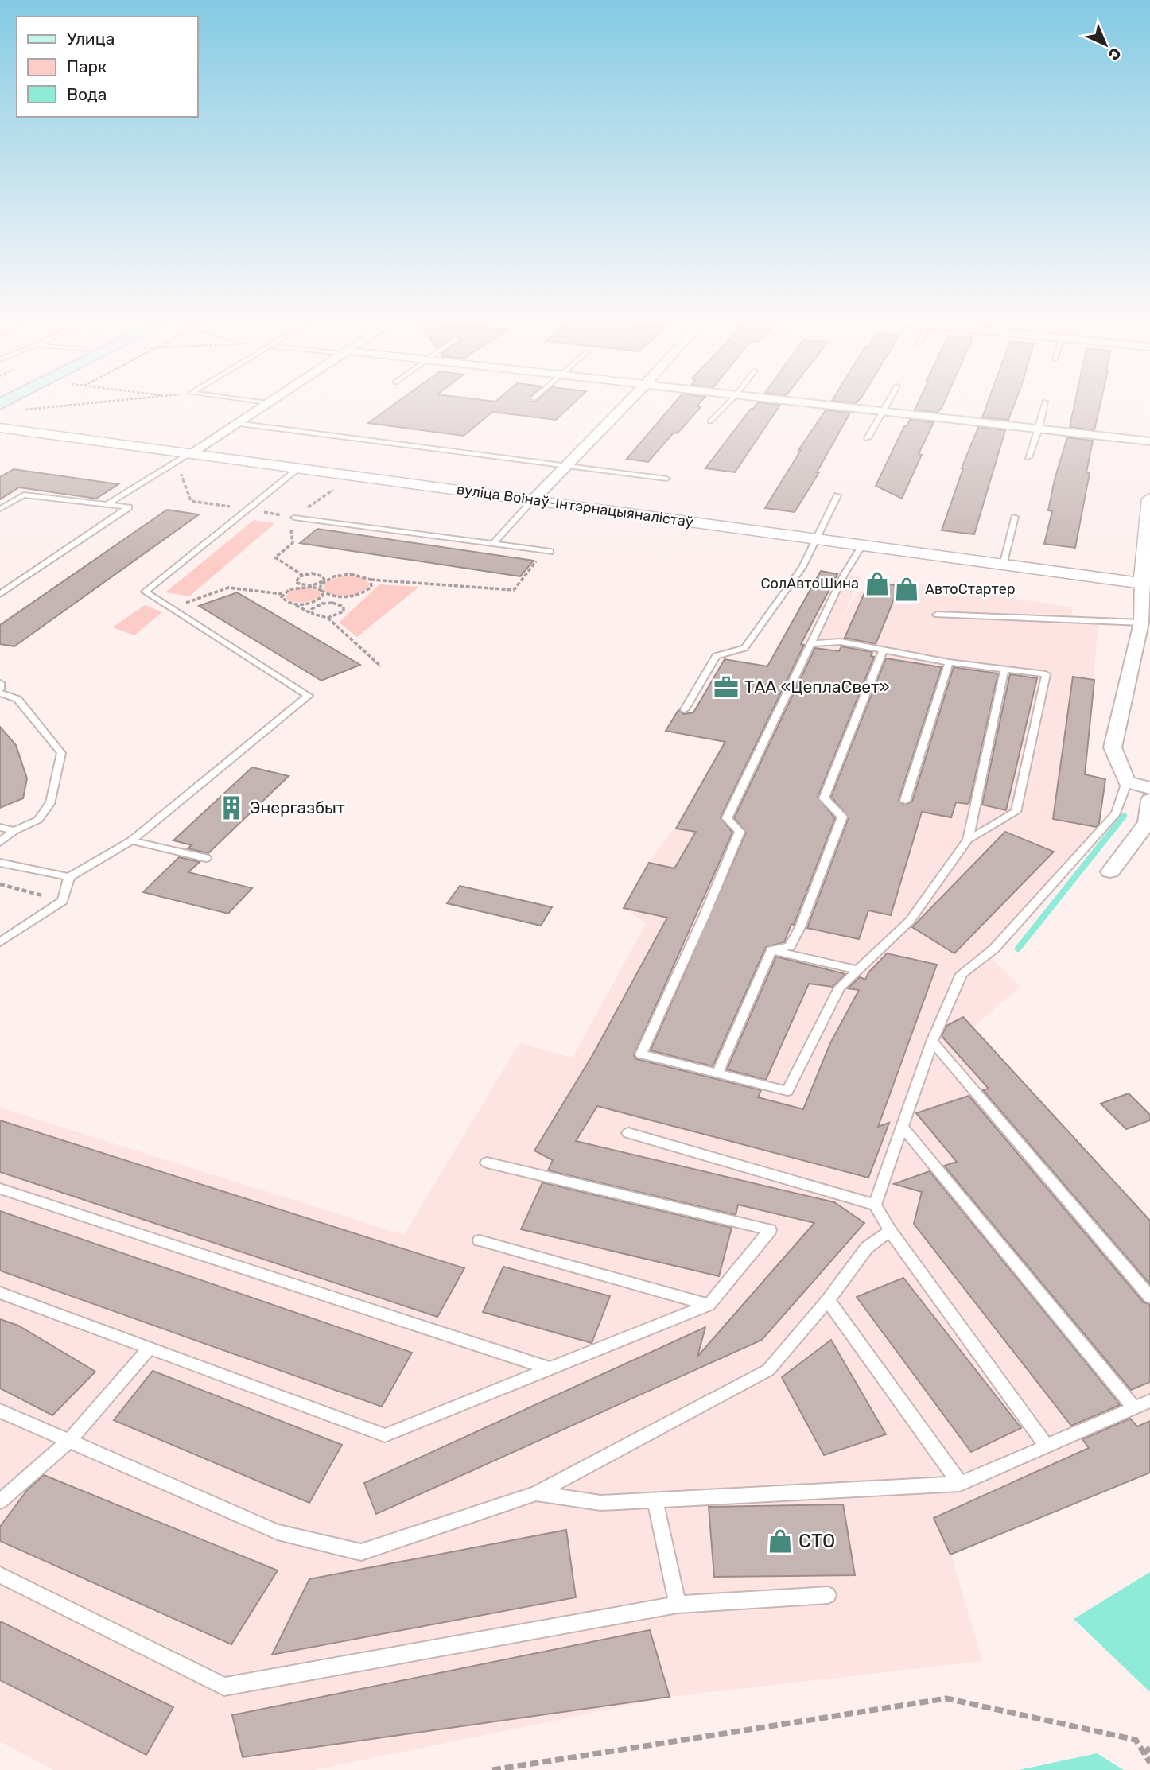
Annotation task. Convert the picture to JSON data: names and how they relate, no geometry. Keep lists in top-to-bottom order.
{
  "streets": {
    "street": ["вуліца Воінаў-Інтэрнацыяналістаў"]
  },
  "places": {
    "shop": ["СолАвтоШина", "АвтоСтартер", "СТО"],
    "office": ["ТАА «ЦеплаСвет»"],
    "building": ["Энергазбыт"]
  },
  "legend": ["Улица", "Парк", "Вода"],
  "north": "bottom right"
}
